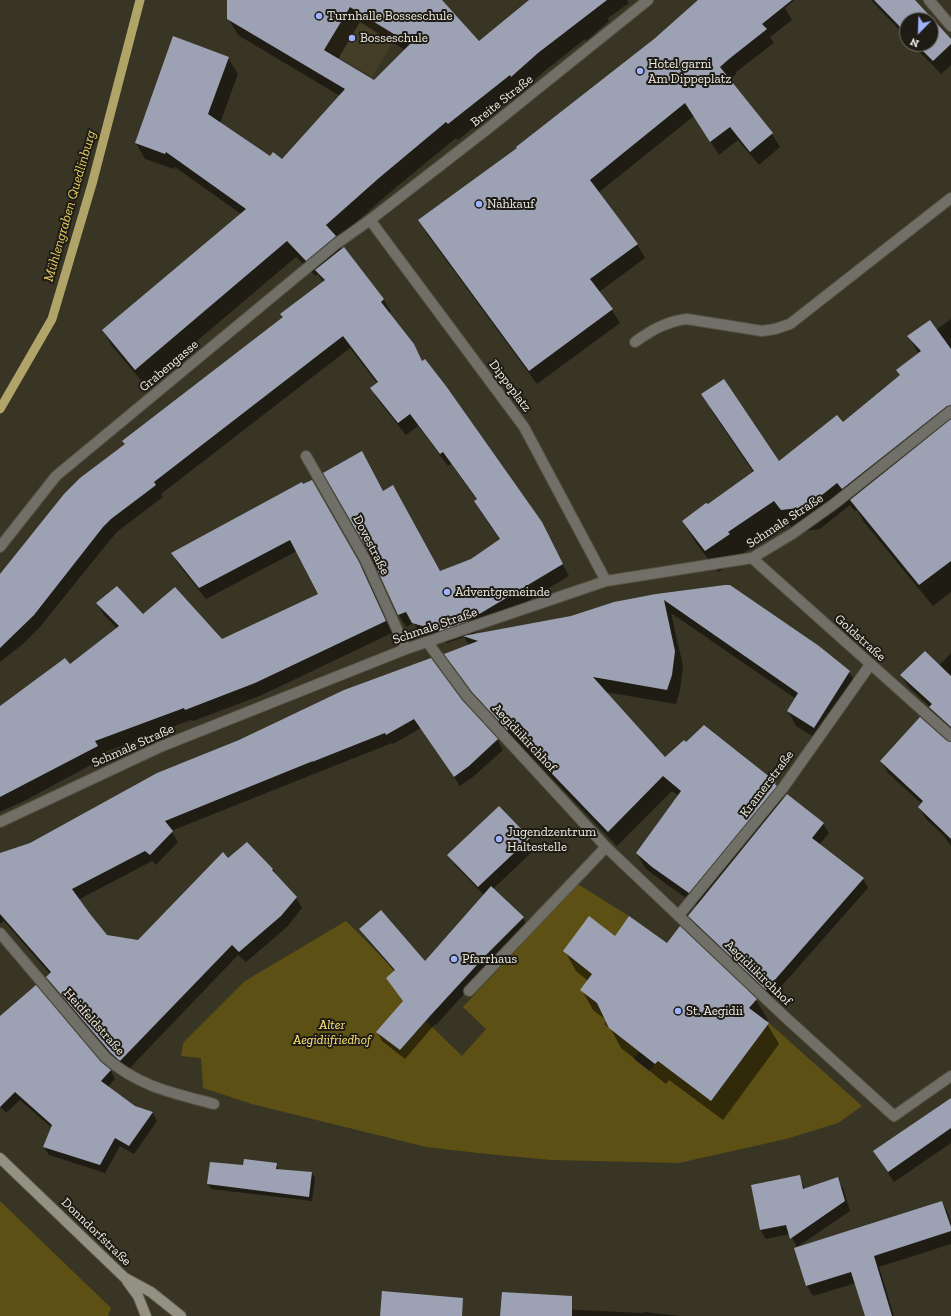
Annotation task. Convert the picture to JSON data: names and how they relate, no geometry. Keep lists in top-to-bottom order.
{
  "streets": {
    "main road": ["Donndorfstraße"],
    "street": [
      "Breite Straße",
      "Grabengasse",
      "Dippeplatz",
      "Schmale Straße",
      "Dovestraße",
      "Goldstraße",
      "Aegidiikirchhof",
      "Kramerstraße",
      "Heidfeldstraße"
    ]
  },
  "crossings": [
    ["Breite Straße", "Grabengasse"],
    ["Breite Straße", "Dippeplatz"],
    ["Grabengasse", "Dippeplatz"],
    ["Dippeplatz", "Schmale Straße"],
    ["Schmale Straße", "Dovestraße"],
    ["Schmale Straße", "Goldstraße"],
    ["Schmale Straße", "Aegidiikirchhof"],
    ["Goldstraße", "Kramerstraße"],
    ["Aegidiikirchhof", "Kramerstraße"]
  ],
  "water": ["Mühlengraben Quedlinburg"],
  "parks": ["Alter Aegidiifriedhof"],
  "places": [
    "Turnhalle Bosseschule",
    "Bosseschule",
    "Hotel garni Am Dippeplatz",
    "Nahkauf",
    "Adventgemeinde",
    "Jugendzentrum Haltestelle",
    "Pfarrhaus",
    "St. Aegidii"
  ],
  "north": "bottom left"
}
